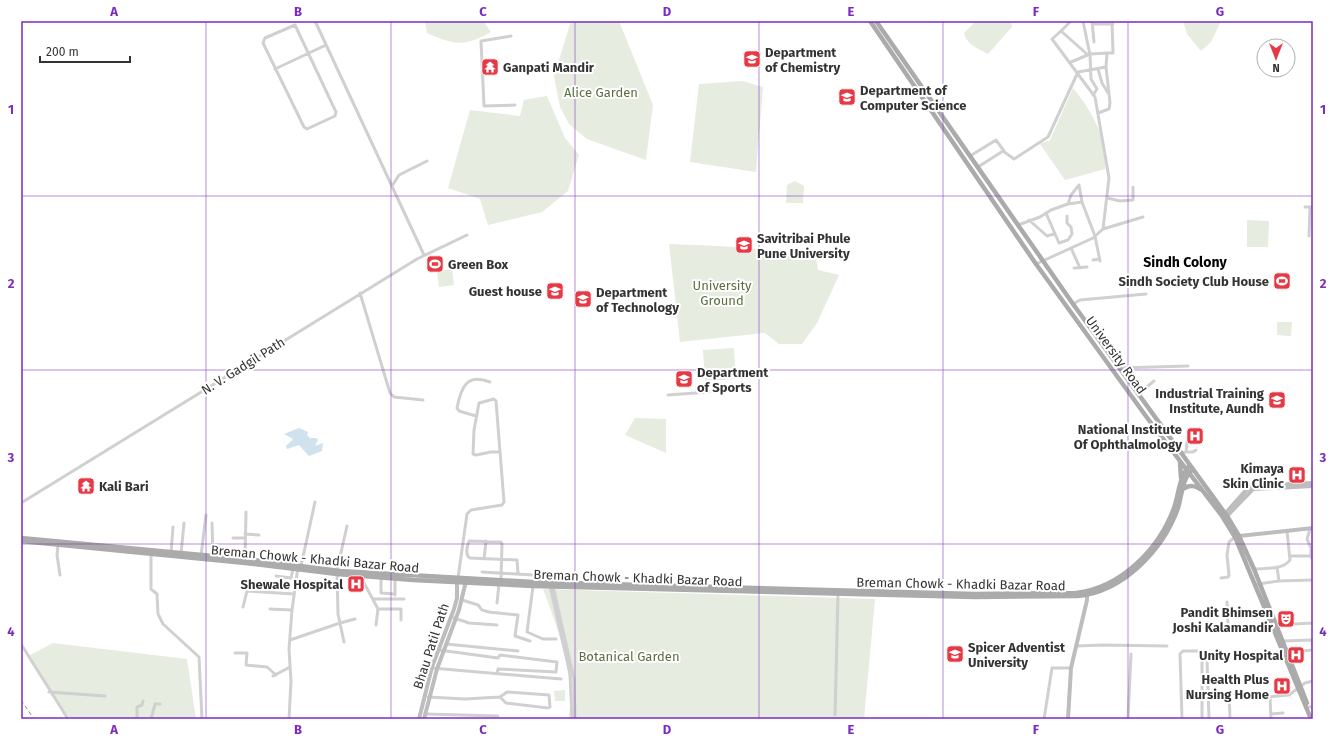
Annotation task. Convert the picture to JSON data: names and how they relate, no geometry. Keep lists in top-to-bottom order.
{
  "streets": {
    "main road": ["University Road", "Breman Chowk - Khadki Bazar Road", "Bhau Patil Path"],
    "street": ["N. V. Gadgil Path"]
  },
  "crossings": [
    ["University Road", "Breman Chowk - Khadki Bazar Road"],
    ["Breman Chowk - Khadki Bazar Road", "Bhau Patil Path"]
  ],
  "districts": ["Sindh Colony"],
  "parks": ["Alice Garden", "University Ground", "Botanical Garden"],
  "places": {
    "school or university": [
      "Department of Chemistry",
      "Department of Computer Science",
      "Savitribai Phule Pune University",
      "Guest house",
      "Department of Technology",
      "Department of Sports",
      "Industrial Training Institute, Aundh",
      "Spicer Adventist University"
    ],
    "temple": ["Ganpati Mandir", "Kali Bari"],
    "sports": ["Green Box", "Sindh Society Club House"],
    "hospital": [
      "National Institute Of Ophthalmology",
      "Kimaya Skin Clinic",
      "Shewale Hospital",
      "Unity Hospital",
      "Health Plus Nursing Home"
    ],
    "theatre": ["Pandit Bhimsen Joshi Kalamandir"]
  },
  "scale_bar": "200 m",
  "north": "bottom",
  "grid": {
    "columns": [
      "A",
      "B",
      "C",
      "D",
      "E",
      "F",
      "G"
    ],
    "rows": [
      "1",
      "2",
      "3",
      "4"
    ]
  }
}
